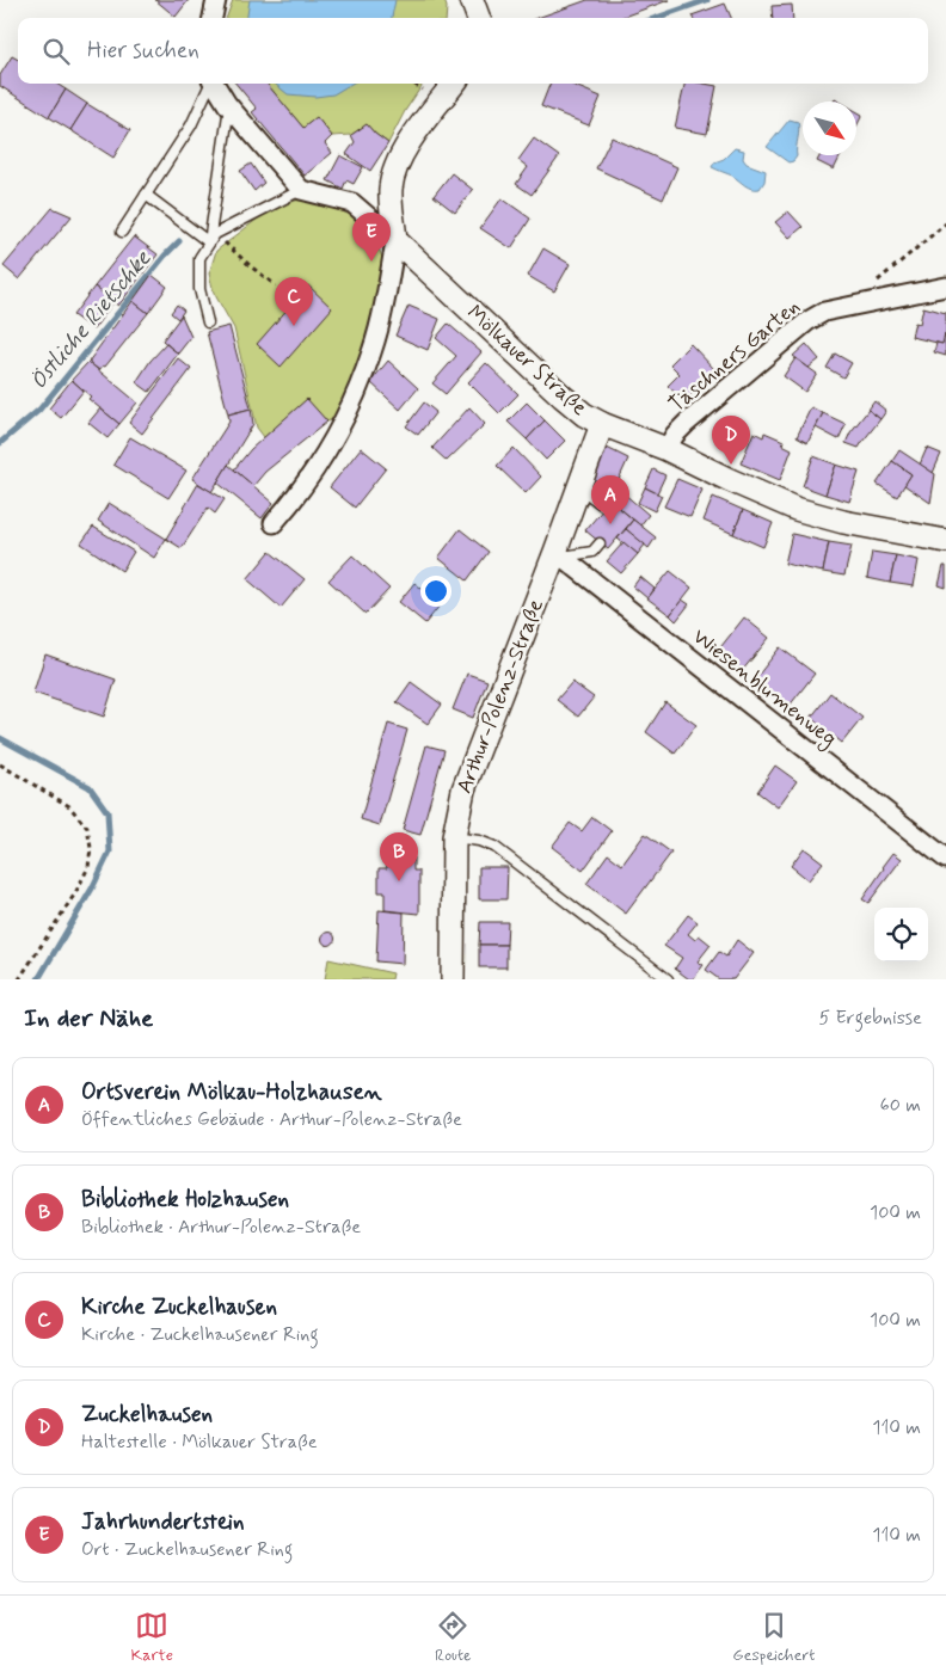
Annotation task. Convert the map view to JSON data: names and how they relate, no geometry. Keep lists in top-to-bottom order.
{
  "streets": {
    "street": [
      "Täschners Garten",
      "Mölkauer Straße",
      "Wiesenblumenweg",
      "Arthur-Polenz-Straße"
    ]
  },
  "crossings": [
    ["Täschners Garten", "Mölkauer Straße"],
    ["Mölkauer Straße", "Arthur-Polenz-Straße"],
    ["Wiesenblumenweg", "Arthur-Polenz-Straße"]
  ],
  "water": ["Östliche Rietschke"],
  "north": "bottom right",
  "page": {
    "search": "Hier suchen",
    "pins": [
      "E",
      "C",
      "D",
      "A",
      "B"
    ],
    "heading": ["In der Nähe", "5 Ergebnisse"],
    "list": [
      {
        "mark": "A",
        "name": "Ortsverein Mölkau-Holzhausen",
        "note": "Öffentliches Gebäude · Arthur-Polenz-Straße",
        "value": "60 m"
      },
      {
        "mark": "B",
        "name": "Bibliothek Holzhausen",
        "note": "Bibliothek · Arthur-Polenz-Straße",
        "value": "100 m"
      },
      {
        "mark": "C",
        "name": "Kirche Zuckelhausen",
        "note": "Kirche · Zuckelhausener Ring",
        "value": "100 m"
      },
      {
        "mark": "D",
        "name": "Zuckelhausen",
        "note": "Haltestelle · Mölkauer Straße",
        "value": "110 m"
      },
      {
        "mark": "E",
        "name": "Jahrhundertstein",
        "note": "Ort · Zuckelhausener Ring",
        "value": "110 m"
      }
    ],
    "nav": ["Karte", "Route", "Gespeichert"]
  }
}
